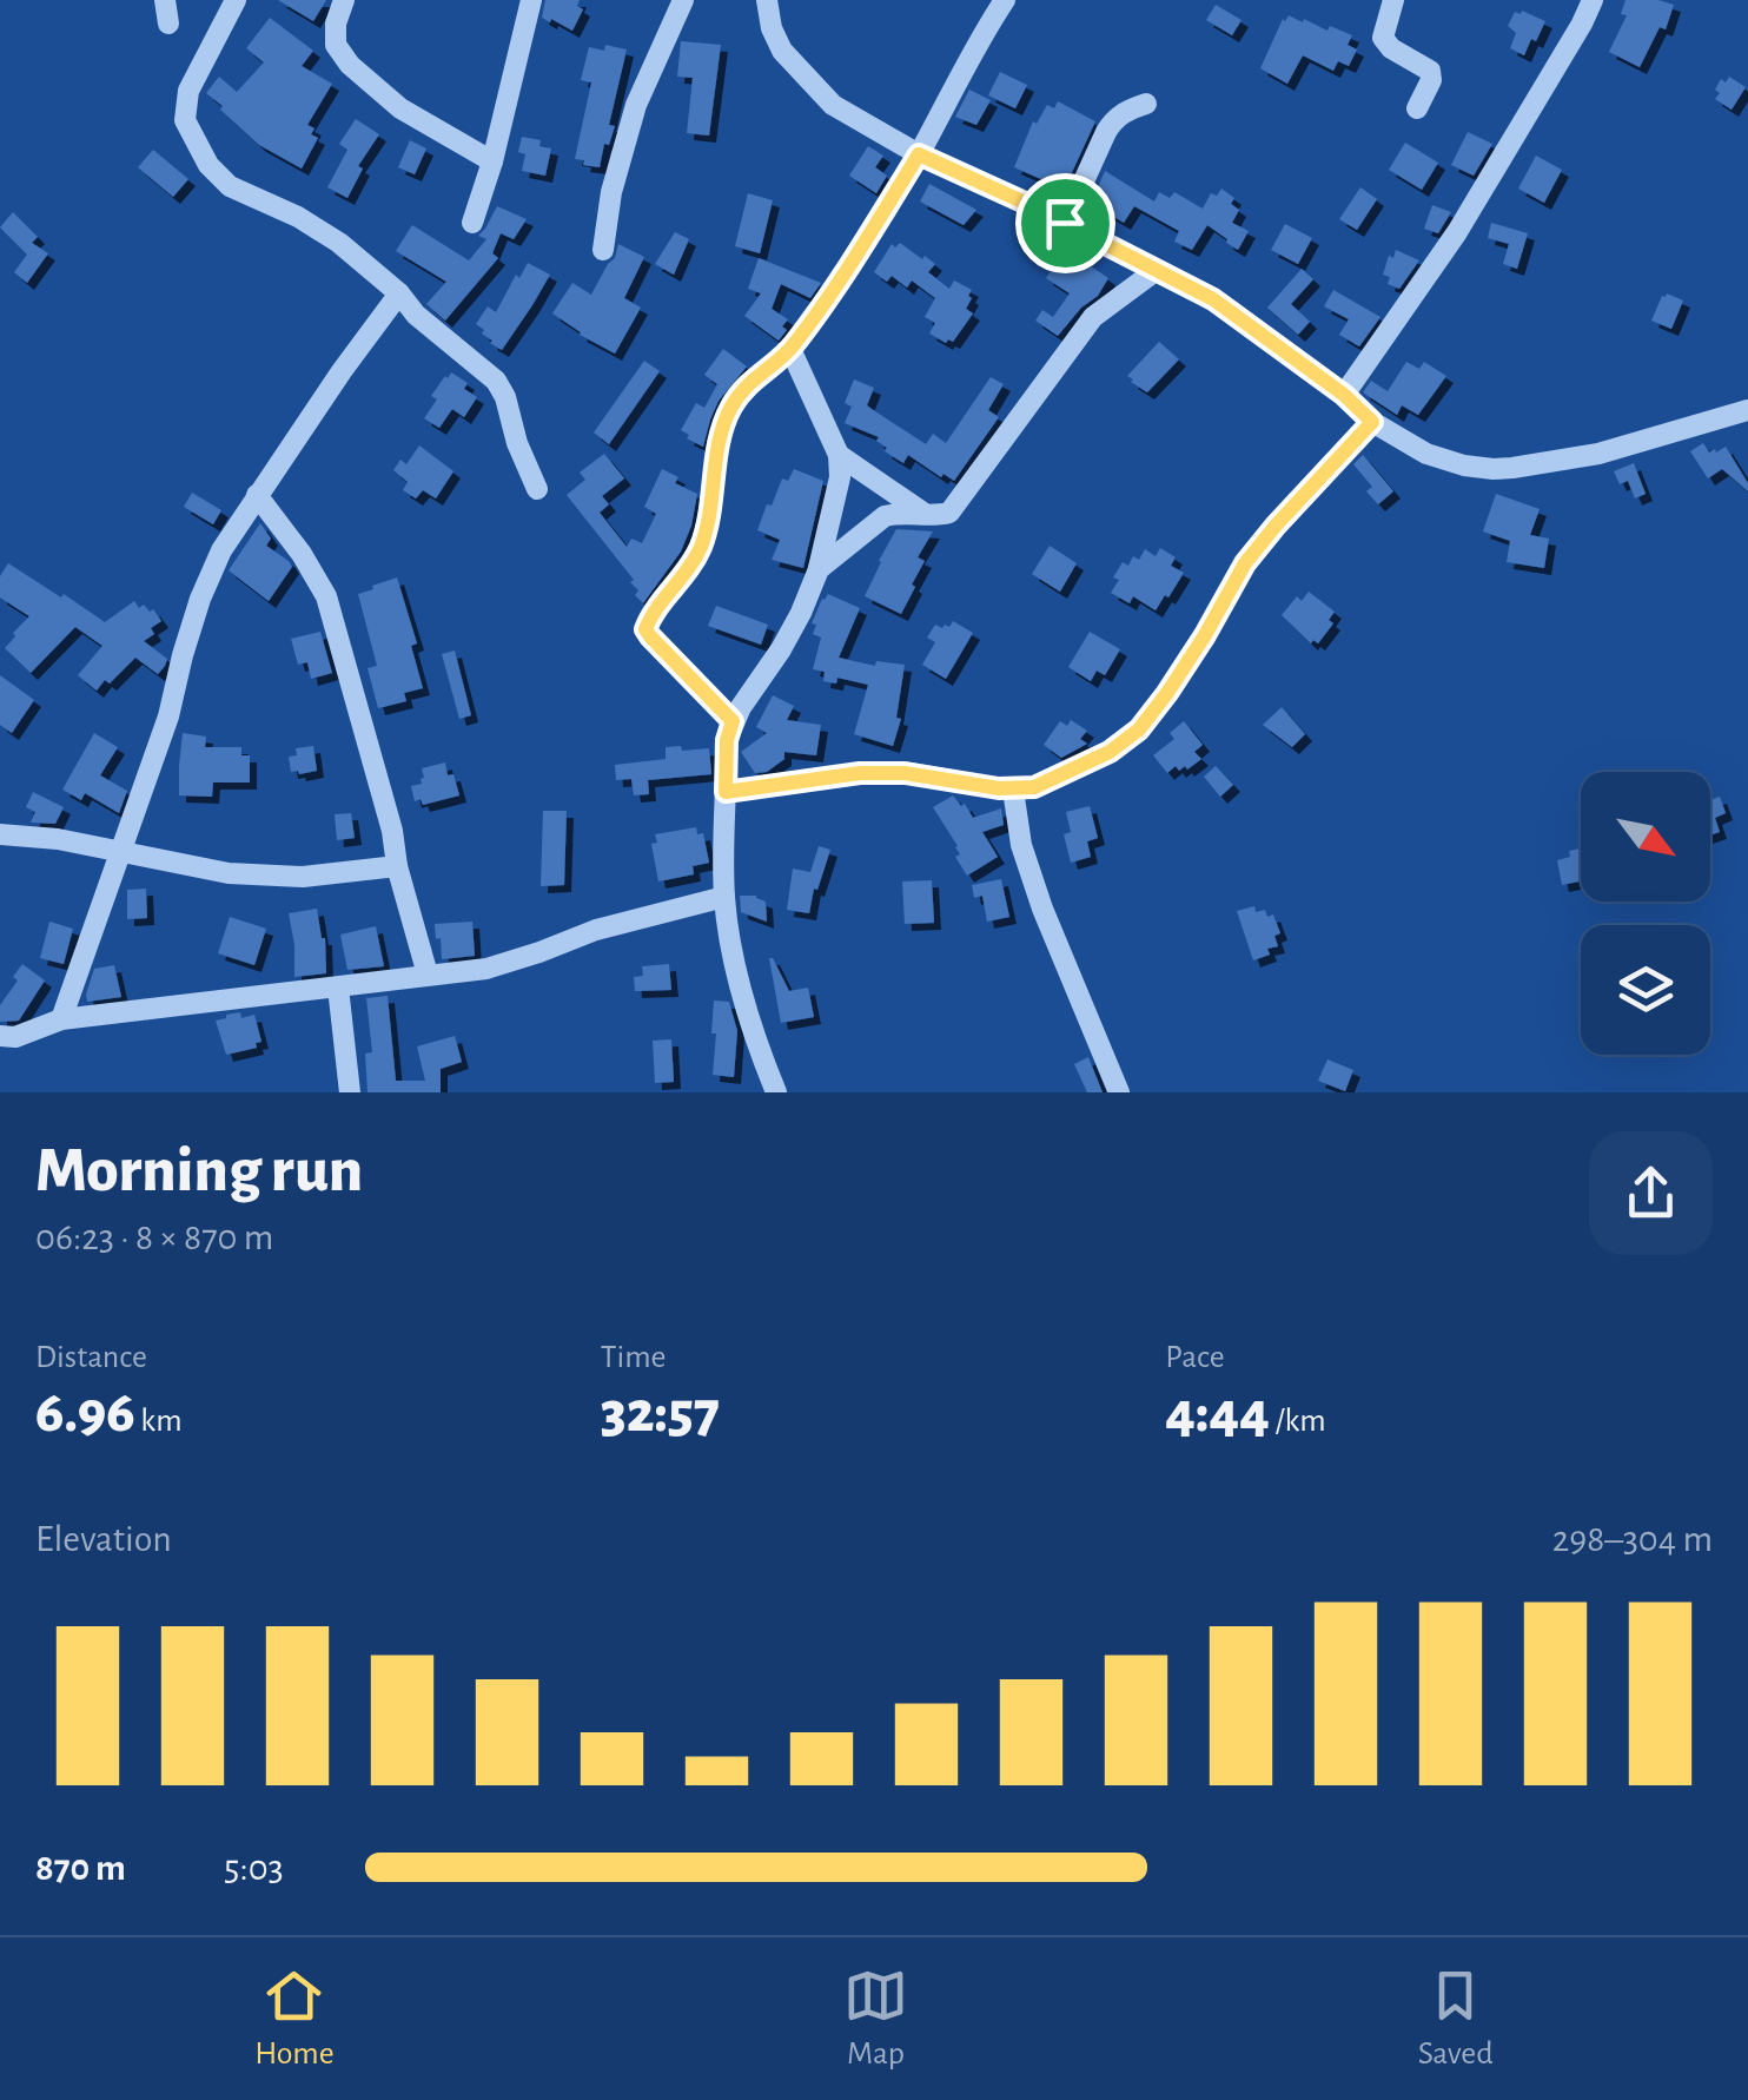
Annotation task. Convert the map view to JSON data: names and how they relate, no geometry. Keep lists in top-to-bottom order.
{
  "north": "bottom right",
  "page": {
    "heading": ["Morning run", "06:23 · 8 × 870 m"],
    "stats": [
      ["Distance", "6.96 km"],
      ["Time", "32:57"],
      ["Pace", "4:44 /km"]
    ],
    "chart": ["Elevation", "298–304 m"],
    "list": [
      {
        "name": "870 m",
        "note": "5:03"
      }
    ],
    "tabs": ["Home", "Map", "Saved"]
  }
}
